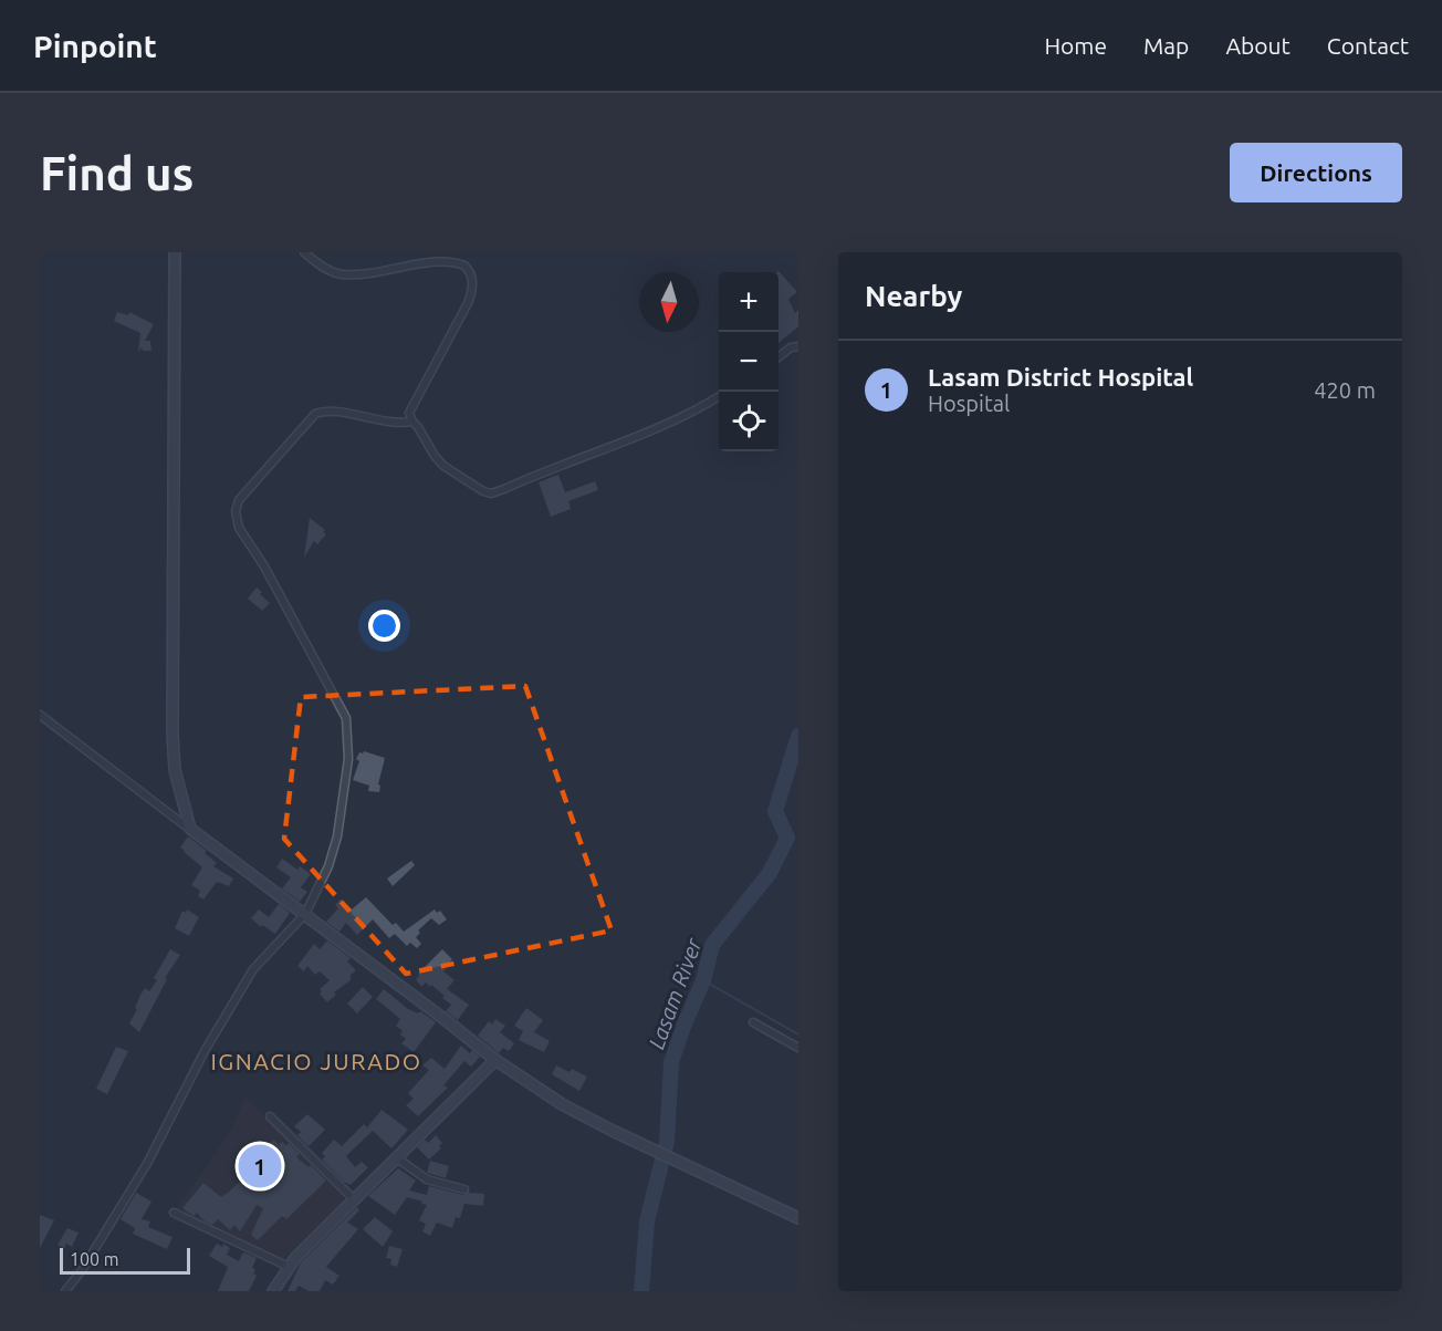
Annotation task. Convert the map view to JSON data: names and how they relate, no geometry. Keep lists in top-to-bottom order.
{
  "districts": ["IGNACIO JURADO"],
  "water": ["Lasam River"],
  "scale_bar": "100 m",
  "north": "bottom",
  "page": {
    "header": "Pinpoint",
    "nav": [
      "Home",
      "Map",
      "About",
      "Contact"
    ],
    "buttons": "Directions",
    "title": "Find us",
    "heading": "Nearby",
    "map_buttons": ["+", "−"],
    "list": [
      {
        "mark": "1",
        "name": "Lasam District Hospital",
        "note": "Hospital",
        "value": "420 m"
      }
    ],
    "pins": "1",
    "scale": "100 m"
  }
}
